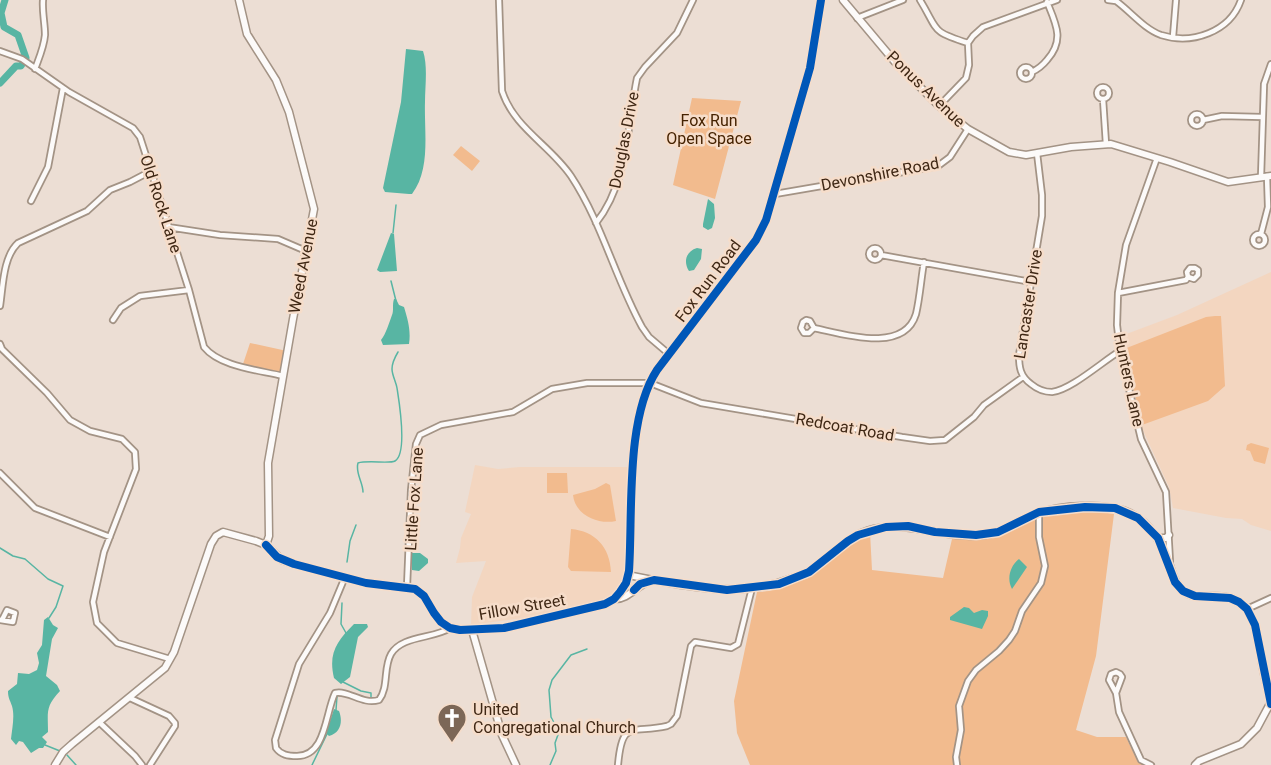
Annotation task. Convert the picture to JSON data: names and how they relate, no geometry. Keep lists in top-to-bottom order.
{
  "streets": {
    "street": [
      "Ponus Avenue",
      "Douglas Drive",
      "Devonshire Road",
      "Old Rock Lane",
      "Weed Avenue",
      "Fox Run Road",
      "Lancaster Drive",
      "Hunters Lane",
      "Redcoat Road",
      "Little Fox Lane",
      "Fillow Street"
    ]
  },
  "crossings": [
    ["Ponus Avenue", "Devonshire Road"],
    ["Ponus Avenue", "Lancaster Drive"],
    ["Ponus Avenue", "Hunters Lane"],
    ["Devonshire Road", "Fox Run Road"],
    ["Old Rock Lane", "Weed Avenue"],
    ["Fox Run Road", "Redcoat Road"],
    ["Fox Run Road", "Little Fox Lane"],
    ["Lancaster Drive", "Hunters Lane"],
    ["Lancaster Drive", "Redcoat Road"],
    ["Redcoat Road", "Little Fox Lane"]
  ],
  "parks": ["Fox Run Open Space"],
  "places": {
    "church": ["United Congregational Church"]
  }
}
